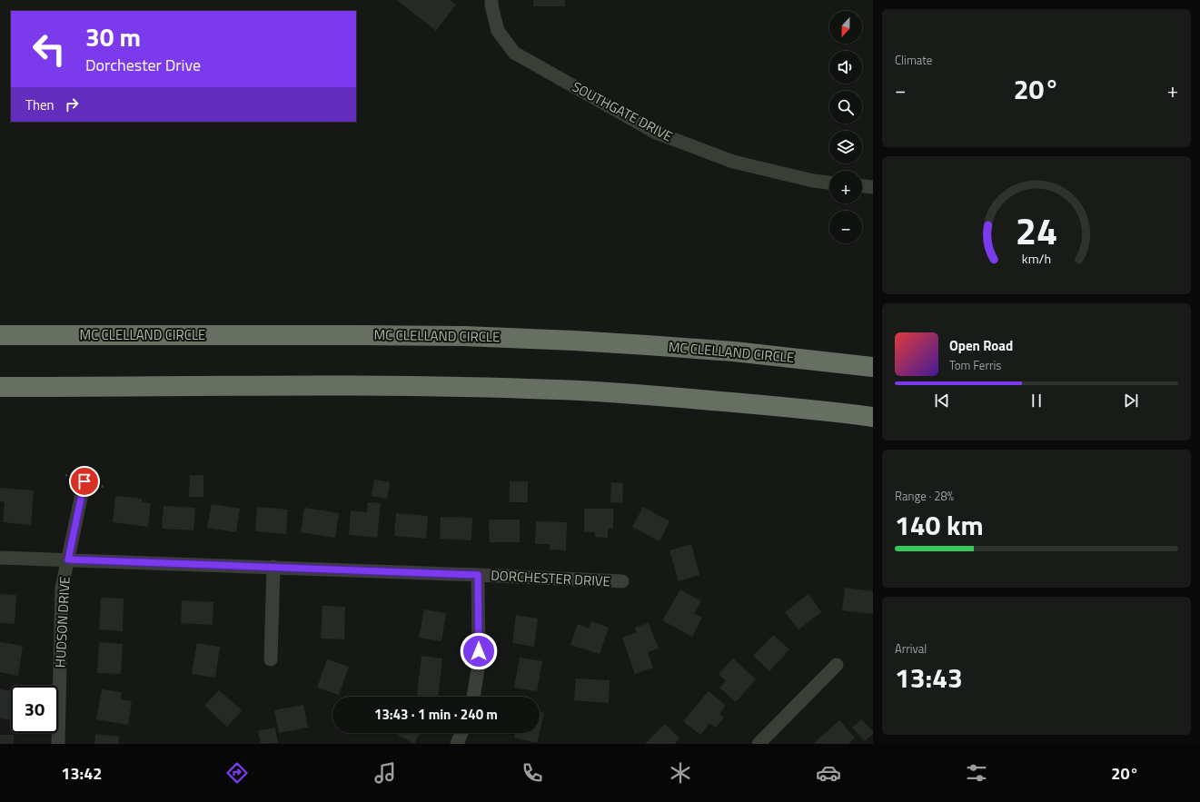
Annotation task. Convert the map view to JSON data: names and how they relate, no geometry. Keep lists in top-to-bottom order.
{
  "streets": {
    "highway": ["MC CLELLAND CIRCLE"],
    "street": ["SOUTHGATE DRIVE", "DORCHESTER DRIVE", "HUDSON DRIVE"]
  },
  "crossings": [
    ["DORCHESTER DRIVE", "HUDSON DRIVE"]
  ],
  "north": "bottom",
  "page": {
    "tile": [
      "Climate",
      ["Range · 28%", "140 km"],
      ["Arrival", "13:43"]
    ],
    "map_buttons": ["+", "−"],
    "turn": ["30 m", "Dorchester Drive"],
    "heat": ["−", "20°", "+"],
    "then": "Then",
    "song": ["Open Road", "Tom Ferris"],
    "limit": "30",
    "trip": "13:43 · 1 min · 240 m",
    "tabs": ["13:42", "20°"],
    "gauge": ["24", "km/h"]
  }
}
